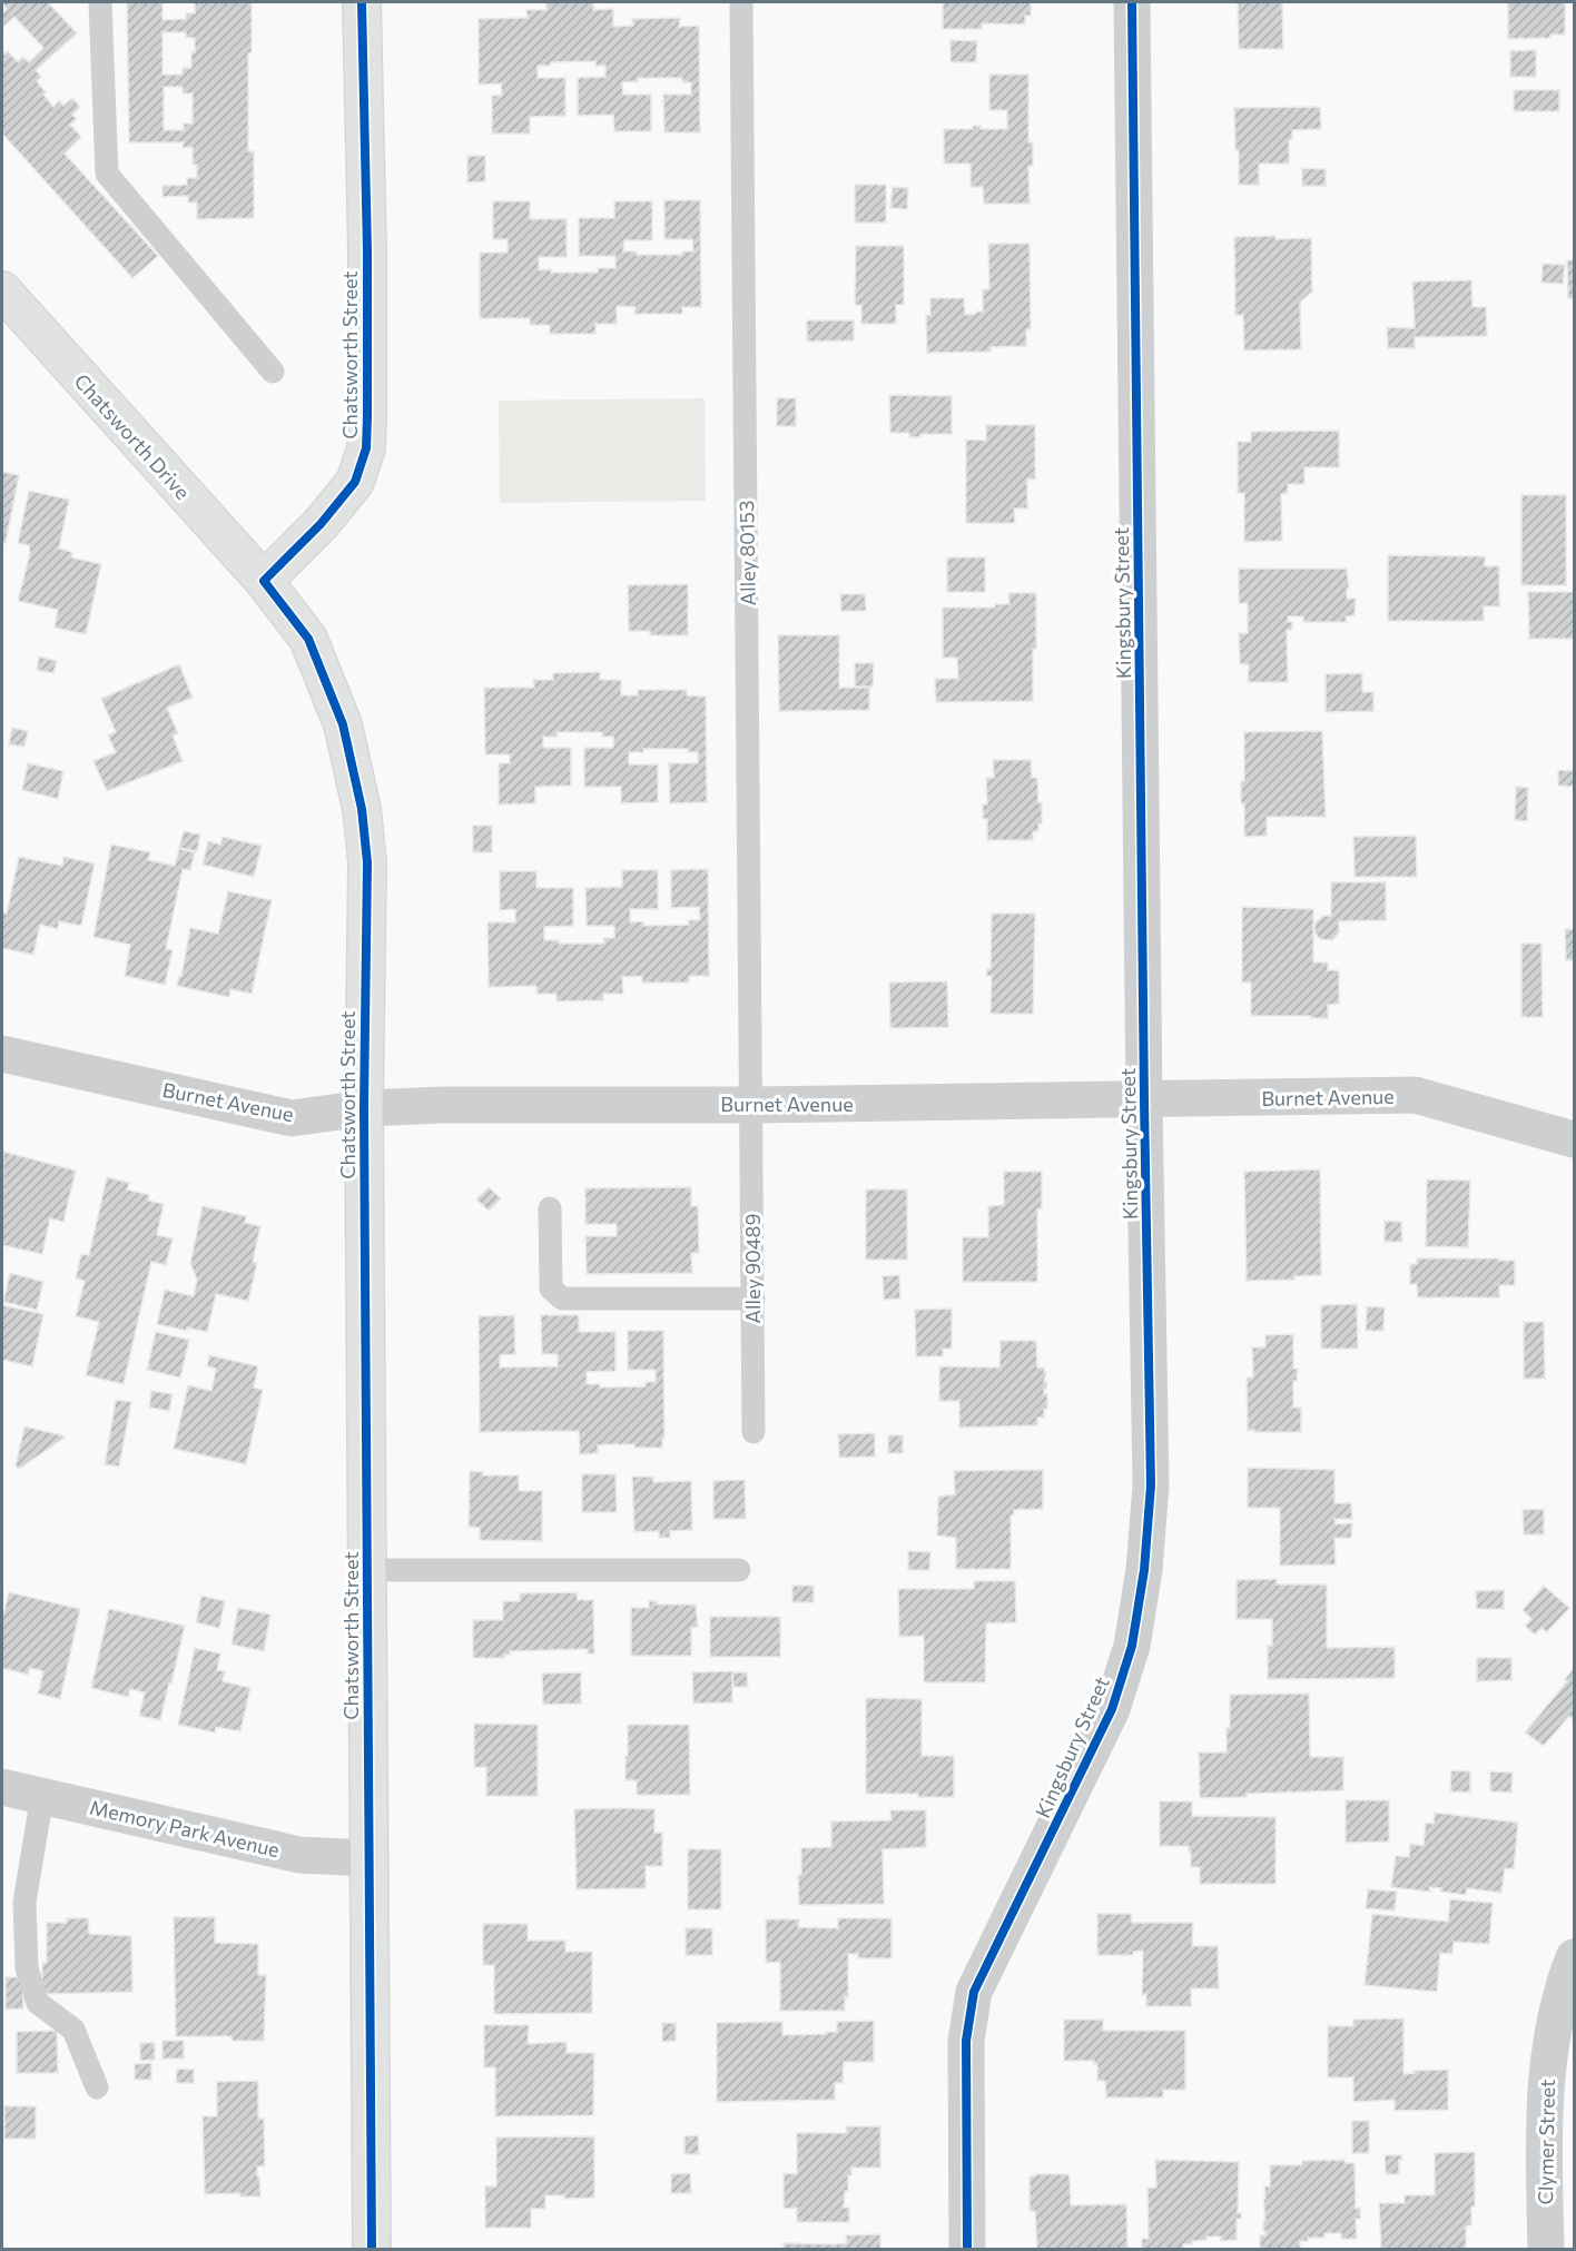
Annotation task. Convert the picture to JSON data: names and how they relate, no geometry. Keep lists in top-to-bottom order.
{
  "streets": {
    "main road": ["Chatsworth Street", "Chatsworth Drive"],
    "street": [
      "Kingsbury Street",
      "Burnet Avenue",
      "Memory Park Avenue",
      "Clymer Street"
    ],
    "lane": ["Alley 80153", "Alley 90489"]
  },
  "crossings": [
    ["Chatsworth Street", "Chatsworth Drive"],
    ["Chatsworth Street", "Burnet Avenue"],
    ["Chatsworth Street", "Memory Park Avenue"],
    ["Alley 80153", "Burnet Avenue"],
    ["Alley 80153", "Alley 90489"],
    ["Kingsbury Street", "Burnet Avenue"],
    ["Burnet Avenue", "Alley 90489"]
  ]
}
